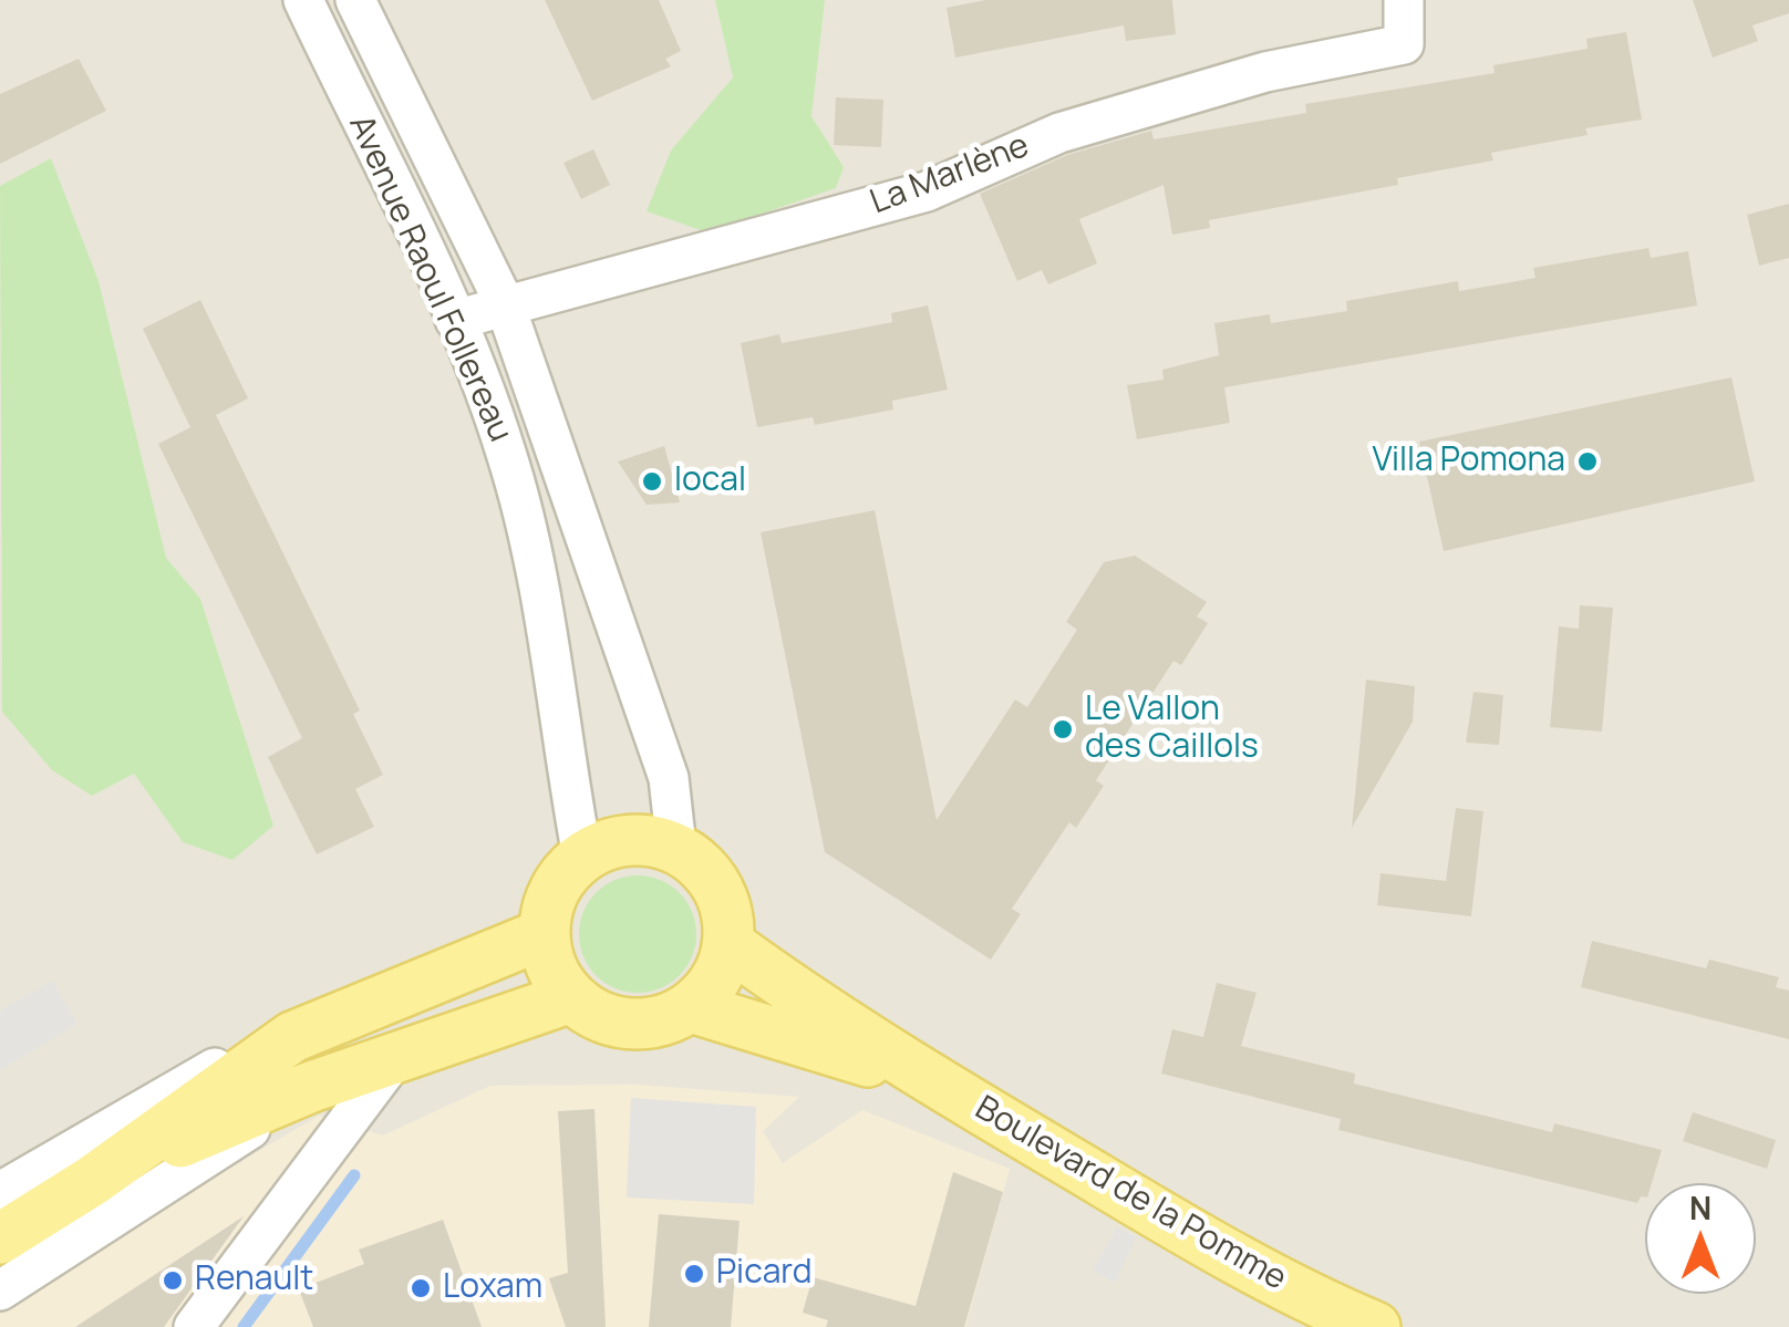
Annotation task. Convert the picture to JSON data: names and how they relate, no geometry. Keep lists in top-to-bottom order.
{
  "streets": {
    "main road": ["Boulevard de la Pomme"],
    "street": ["La Marlène", "Avenue Raoul Follereau"]
  },
  "crossings": [
    ["La Marlène", "Avenue Raoul Follereau"],
    ["Avenue Raoul Follereau", "Boulevard de la Pomme"]
  ],
  "places": [
    "Villa Pomona",
    "local",
    "Le Vallon des Caillols",
    "Picard",
    "Renault",
    "Loxam"
  ],
  "north": "top"
}
